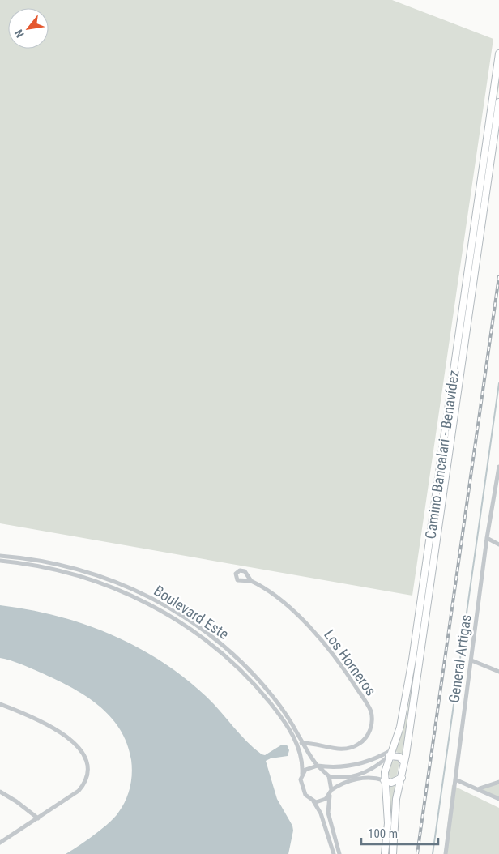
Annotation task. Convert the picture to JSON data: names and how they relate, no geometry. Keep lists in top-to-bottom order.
{
  "streets": {
    "main road": ["Camino Bancalari - Benavídez"],
    "street": ["Boulevard Este", "General Artigas", "Los Horneros"]
  },
  "crossings": [
    ["Boulevard Este", "Los Horneros"]
  ],
  "scale_bar": "100 m",
  "north": "bottom left"
}
